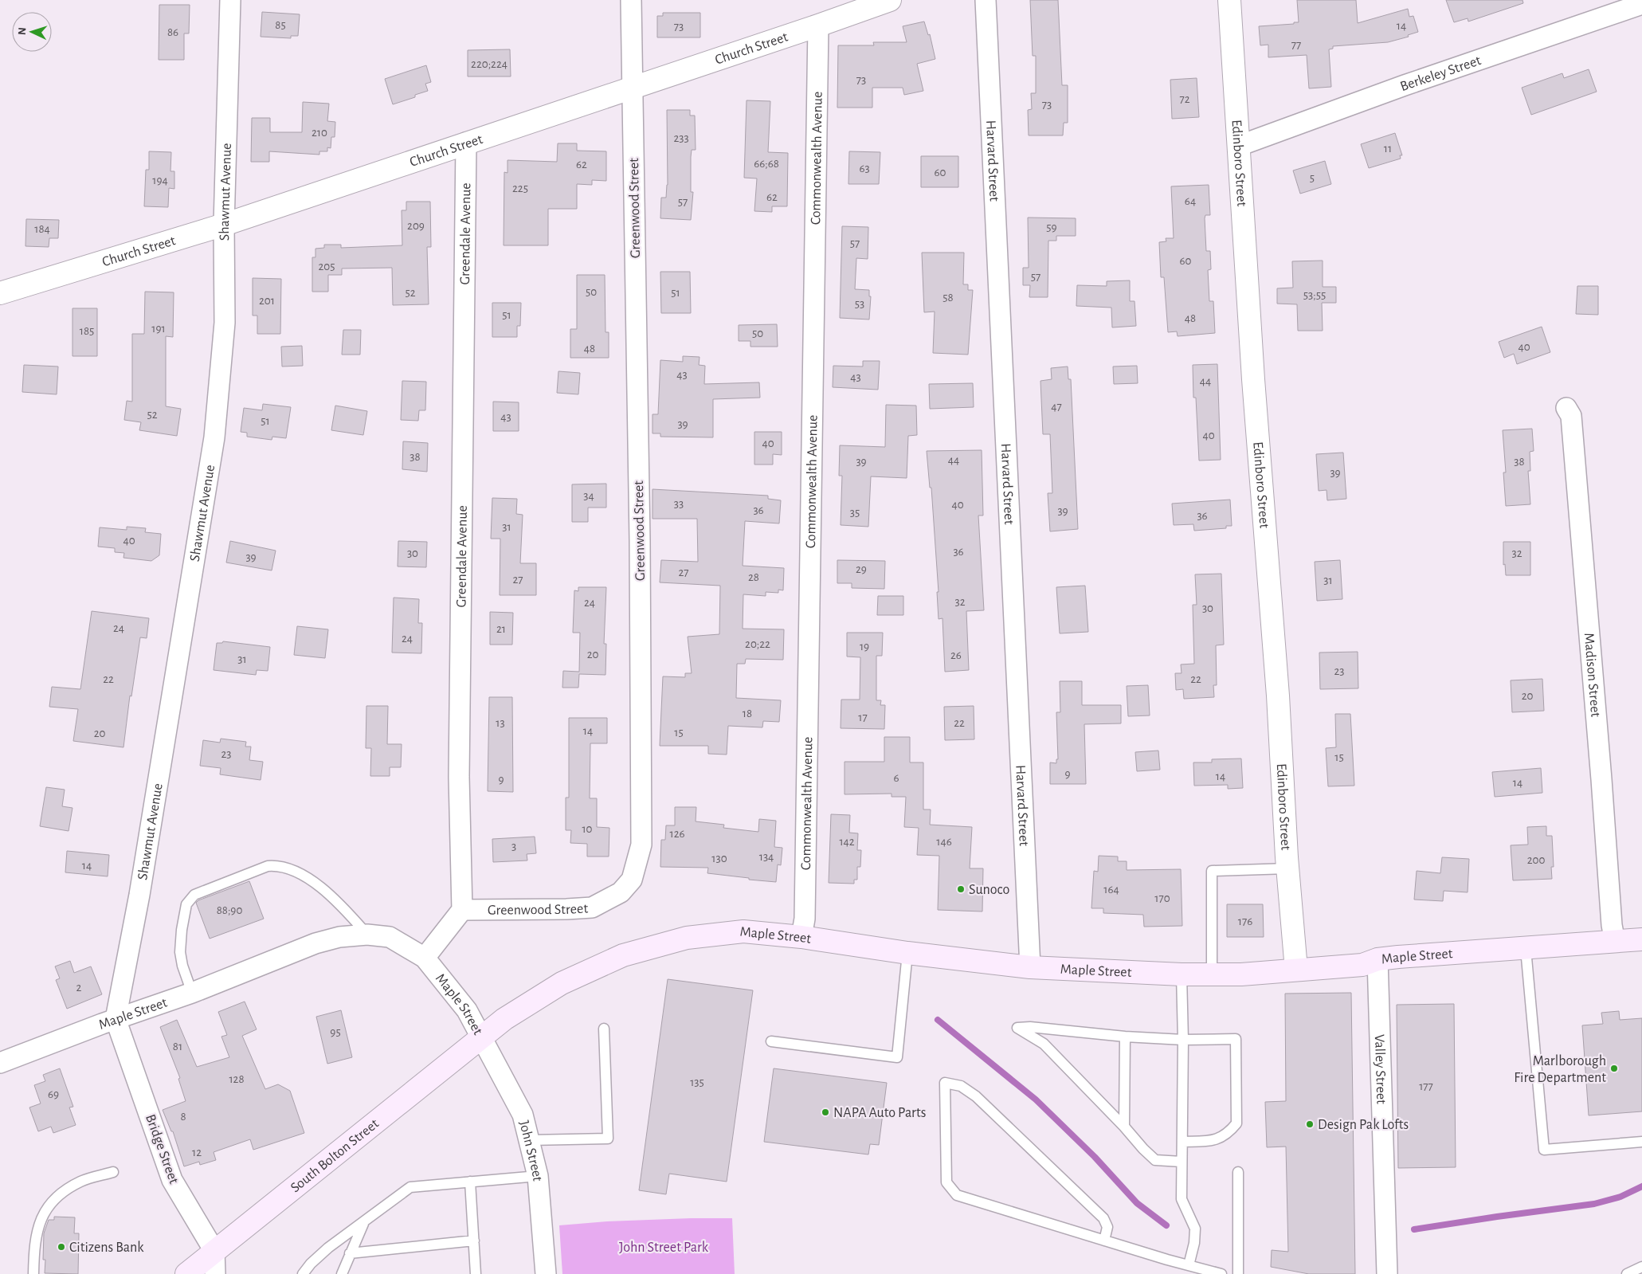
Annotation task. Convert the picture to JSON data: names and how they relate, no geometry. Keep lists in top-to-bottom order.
{
  "streets": {
    "main road": ["Maple Street", "South Bolton Street"],
    "street": [
      "Church Street",
      "Berkeley Street",
      "Commonwealth Avenue",
      "Harvard Street",
      "Edinboro Street",
      "Shawmut Avenue",
      "Greenwood Street",
      "Greendale Avenue",
      "Madison Street",
      "Valley Street",
      "Bridge Street",
      "John Street"
    ]
  },
  "crossings": [
    ["Church Street", "Commonwealth Avenue"],
    ["Church Street", "Shawmut Avenue"],
    ["Church Street", "Greenwood Street"],
    ["Church Street", "Greendale Avenue"],
    ["Berkeley Street", "Edinboro Street"],
    ["Commonwealth Avenue", "Maple Street"],
    ["Harvard Street", "Maple Street"],
    ["Edinboro Street", "Maple Street"],
    ["Shawmut Avenue", "Maple Street"],
    ["Shawmut Avenue", "Bridge Street"],
    ["Greenwood Street", "Greendale Avenue"],
    ["Madison Street", "Maple Street"],
    ["Maple Street", "Valley Street"],
    ["Maple Street", "Bridge Street"],
    ["Maple Street", "John Street"],
    ["Maple Street", "South Bolton Street"],
    ["Bridge Street", "South Bolton Street"],
    ["John Street", "South Bolton Street"]
  ],
  "parks": ["John Street Park"],
  "places": [
    "Sunoco",
    "Marlborough Fire Department",
    "NAPA Auto Parts",
    "Design Pak Lofts",
    "Citizens Bank"
  ],
  "house_numbers": [
    "85",
    "14",
    "73",
    "86",
    "77",
    "220;224",
    "73",
    "72",
    "73",
    "210",
    "233",
    "11",
    "66;68",
    "62",
    "63",
    "60",
    "5",
    "194",
    "225",
    "62",
    "64",
    "57",
    "209",
    "59",
    "184",
    "57",
    "60",
    "205",
    "57",
    "50",
    "52",
    "51",
    "53;55",
    "58",
    "201",
    "53",
    "51",
    "48",
    "191",
    "185",
    "50",
    "40",
    "48",
    "43",
    "43",
    "44",
    "47",
    "52",
    "43",
    "51",
    "39",
    "40",
    "40",
    "38",
    "44",
    "39",
    "38",
    "39",
    "34",
    "33",
    "40",
    "36",
    "39",
    "35",
    "36",
    "31",
    "40",
    "36",
    "30",
    "32",
    "39",
    "29",
    "27",
    "28",
    "27",
    "31",
    "32",
    "24",
    "30",
    "24",
    "21",
    "24",
    "20;22",
    "19",
    "20",
    "26",
    "31",
    "23",
    "22",
    "22",
    "20",
    "18",
    "17",
    "13",
    "22",
    "14",
    "15",
    "20",
    "23",
    "15",
    "9",
    "14",
    "6",
    "9",
    "14",
    "10",
    "126",
    "142",
    "146",
    "3",
    "134",
    "130",
    "200",
    "14",
    "164",
    "170",
    "88;90",
    "176",
    "2",
    "95",
    "81",
    "128",
    "135",
    "177",
    "69",
    "8",
    "12"
  ],
  "north": "left"
}
